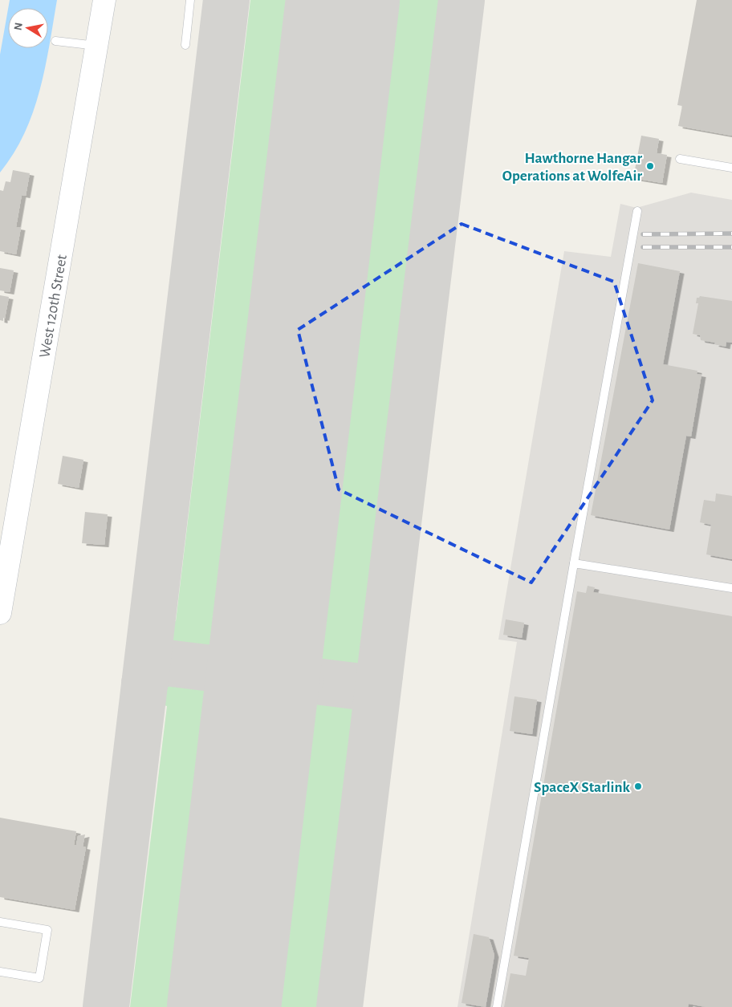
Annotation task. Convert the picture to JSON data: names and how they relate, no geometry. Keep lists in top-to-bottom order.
{
  "streets": {
    "main road": ["West 120th Street"]
  },
  "places": ["Hawthorne Hangar Operations at WolfeAir", "SpaceX Starlink"],
  "north": "left"
}
